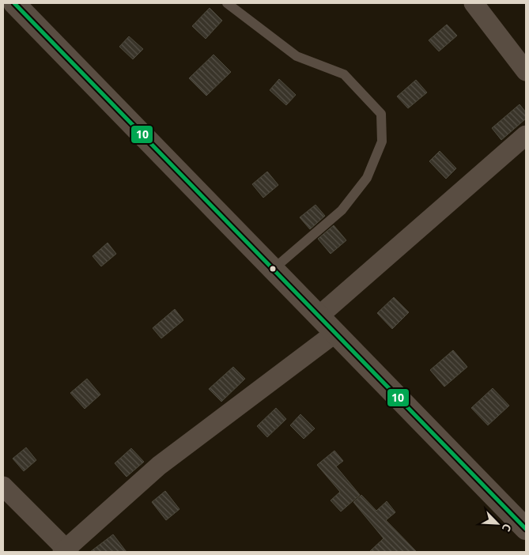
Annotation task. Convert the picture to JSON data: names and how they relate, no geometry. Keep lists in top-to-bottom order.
{
  "lines": ["transit line 10"],
  "north": "bottom right"
}
